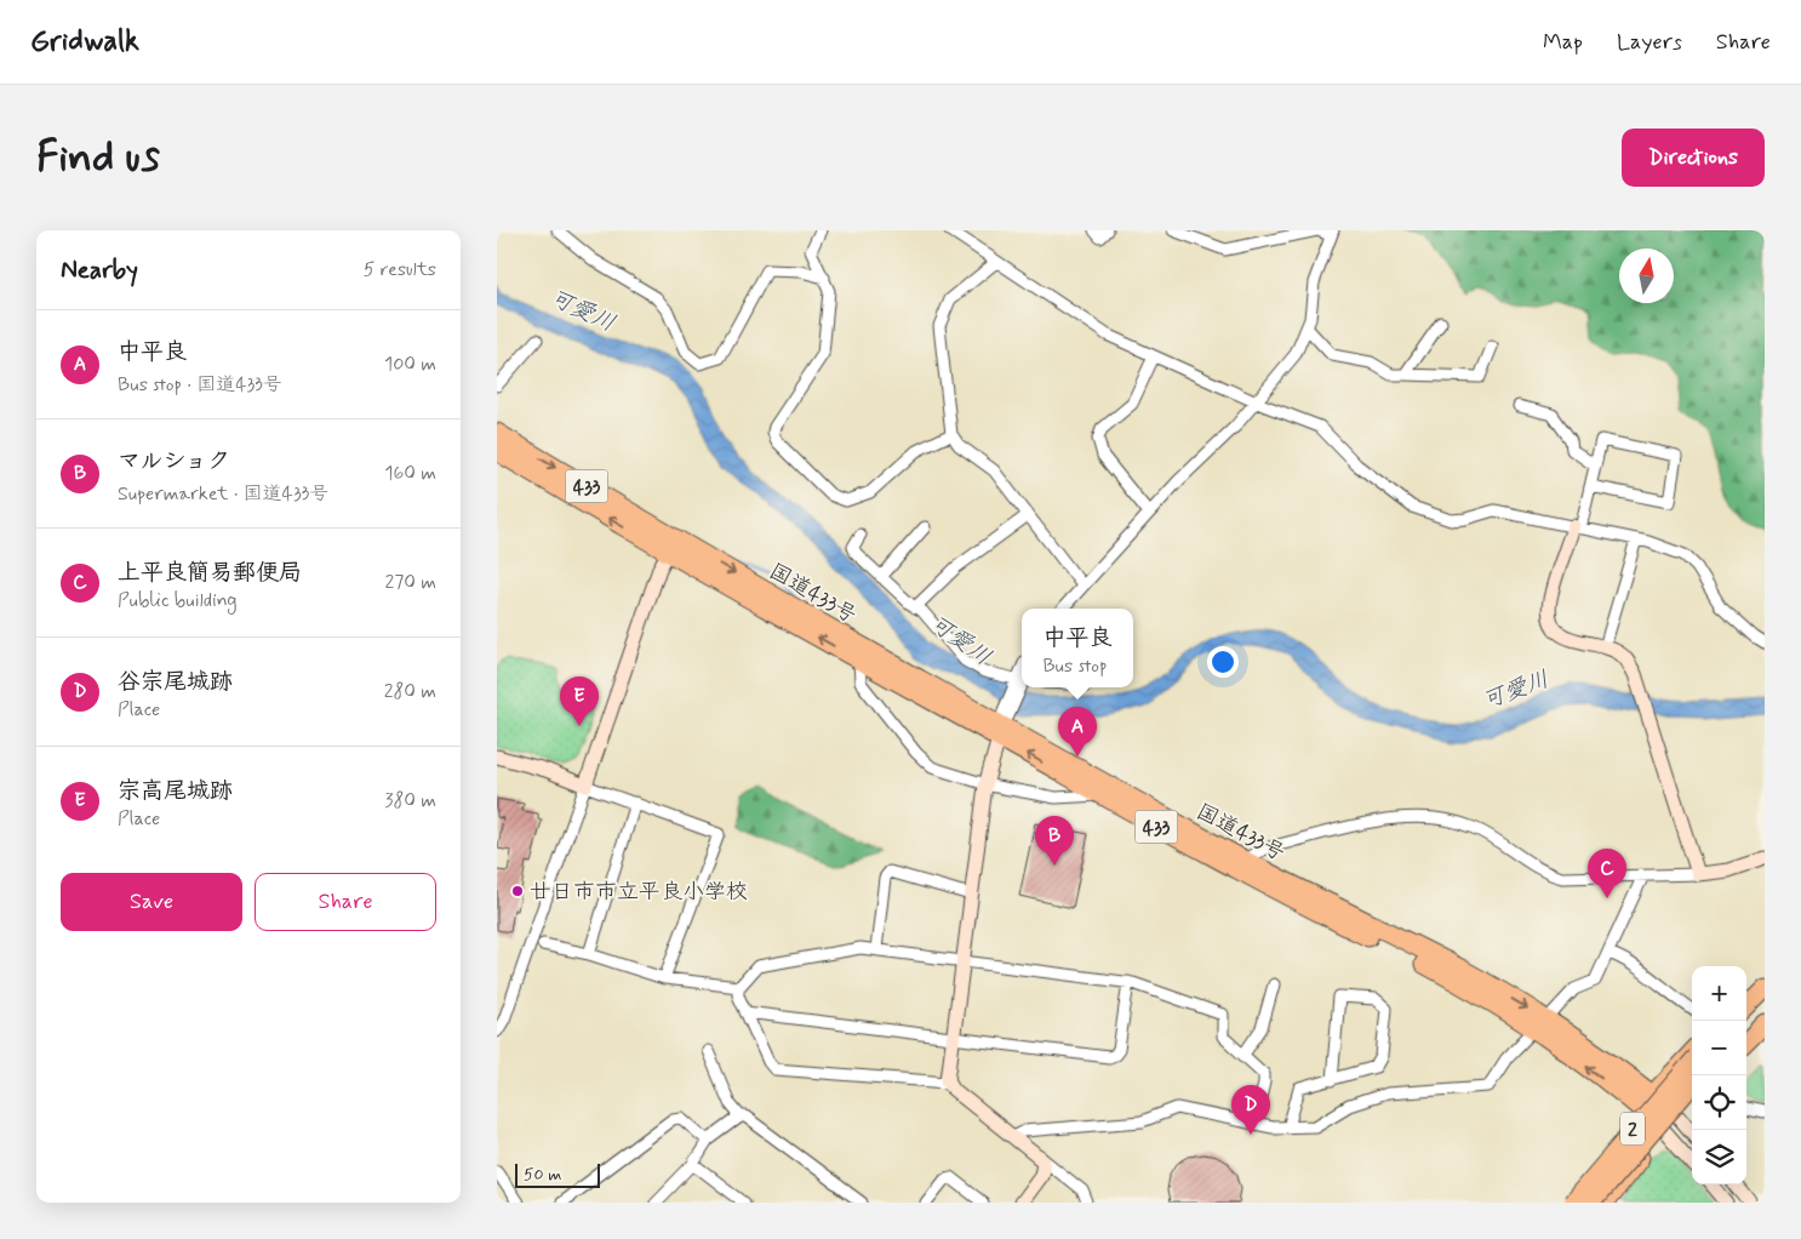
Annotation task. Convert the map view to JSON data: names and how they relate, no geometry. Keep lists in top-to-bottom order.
{
  "streets": {
    "highway": ["433", "国道433号", "2"]
  },
  "crossings": [
    ["国道433号", "2"]
  ],
  "water": ["可愛川"],
  "places": ["廿日市市立平良小学校"],
  "scale_bar": "50 m",
  "north": "top",
  "page": {
    "header": "Gridwalk",
    "nav": ["Map", "Layers", "Share"],
    "buttons": [
      "Directions",
      ["Save", "Share"]
    ],
    "title": "Find us",
    "heading": ["Nearby", "5 results"],
    "list": [
      {
        "mark": "A",
        "name": "中平良",
        "note": "Bus stop · 国道433号",
        "value": "100 m"
      },
      {
        "mark": "B",
        "name": "マルショク",
        "note": "Supermarket · 国道433号",
        "value": "160 m"
      },
      {
        "mark": "C",
        "name": "上平良簡易郵便局",
        "note": "Public building",
        "value": "270 m"
      },
      {
        "mark": "D",
        "name": "谷宗尾城跡",
        "note": "Place",
        "value": "280 m"
      },
      {
        "mark": "E",
        "name": "宗高尾城跡",
        "note": "Place",
        "value": "380 m"
      }
    ],
    "popup": ["中平良", "Bus stop"],
    "pins": [
      "E",
      "A",
      "B",
      "C",
      "D"
    ],
    "map_buttons": ["+", "−"],
    "scale": "50 m"
  }
}
